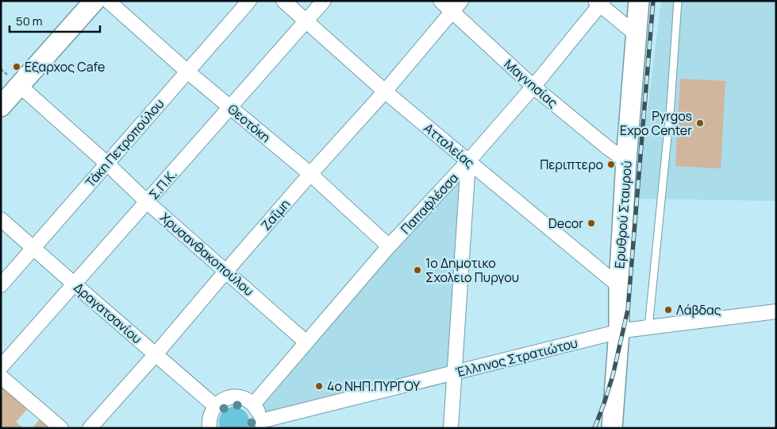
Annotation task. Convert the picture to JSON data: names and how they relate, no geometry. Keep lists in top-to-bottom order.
{
  "streets": {
    "main road": ["Ερυθρού Σταυρού"],
    "street": [
      "Μαγνησίας",
      "Θεοτόκη",
      "Τάκη Πετροπούλου",
      "Ατταλείας",
      "Σ.Π.Κ.",
      "Παπαφλέσσα",
      "Ζαΐμη",
      "Χρυσανθακοπούλου",
      "Δραγατσανίου",
      "Έλληνος Στρατιώτου"
    ]
  },
  "crossings": [
    ["Μαγνησίας", "Παπαφλέσσα"],
    ["Μαγνησίας", "Ζαΐμη"],
    ["Μαγνησίας", "Ερυθρού Σταυρού"],
    ["Θεοτόκη", "Τάκη Πετροπούλου"],
    ["Θεοτόκη", "Σ.Π.Κ."],
    ["Θεοτόκη", "Παπαφλέσσα"],
    ["Θεοτόκη", "Ζαΐμη"],
    ["Τάκη Πετροπούλου", "Χρυσανθακοπούλου"],
    ["Τάκη Πετροπούλου", "Δραγατσανίου"],
    ["Ατταλείας", "Σ.Π.Κ."],
    ["Ατταλείας", "Παπαφλέσσα"],
    ["Ατταλείας", "Ζαΐμη"],
    ["Ατταλείας", "Ερυθρού Σταυρού"],
    ["Σ.Π.Κ.", "Χρυσανθακοπούλου"],
    ["Σ.Π.Κ.", "Δραγατσανίου"],
    ["Παπαφλέσσα", "Χρυσανθακοπούλου"],
    ["Ζαΐμη", "Χρυσανθακοπούλου"],
    ["Ζαΐμη", "Δραγατσανίου"],
    ["Ερυθρού Σταυρού", "Έλληνος Στρατιώτου"]
  ],
  "places": [
    "Εξαρχος Cafe",
    "Pyrgos Expo Center",
    "Περιπτερο",
    "Decor",
    "1ο Δημοτικο Σχολειο Πυργου",
    "Λάβδας",
    "4ο ΝΗΠ.ΠΥΡΓΟΥ"
  ],
  "scale_bar": "50 m"
}
